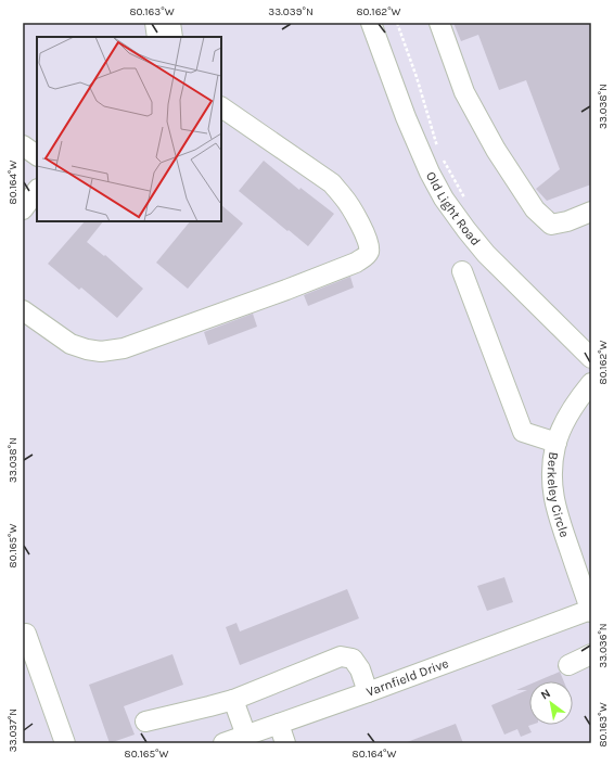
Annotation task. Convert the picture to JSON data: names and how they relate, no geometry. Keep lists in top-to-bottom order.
{
  "streets": {
    "street": ["Old Light Road", "Berkeley Circle", "Varnfield Drive"]
  },
  "crossings": [
    ["Berkeley Circle", "Varnfield Drive"]
  ],
  "north": "top left",
  "coordinates": [
    "80.163°W",
    "33.039°N",
    "80.162°W",
    "33.038°N",
    "80.164°W",
    "80.165°W",
    "33.036°N",
    "33.037°N"
  ]
}
